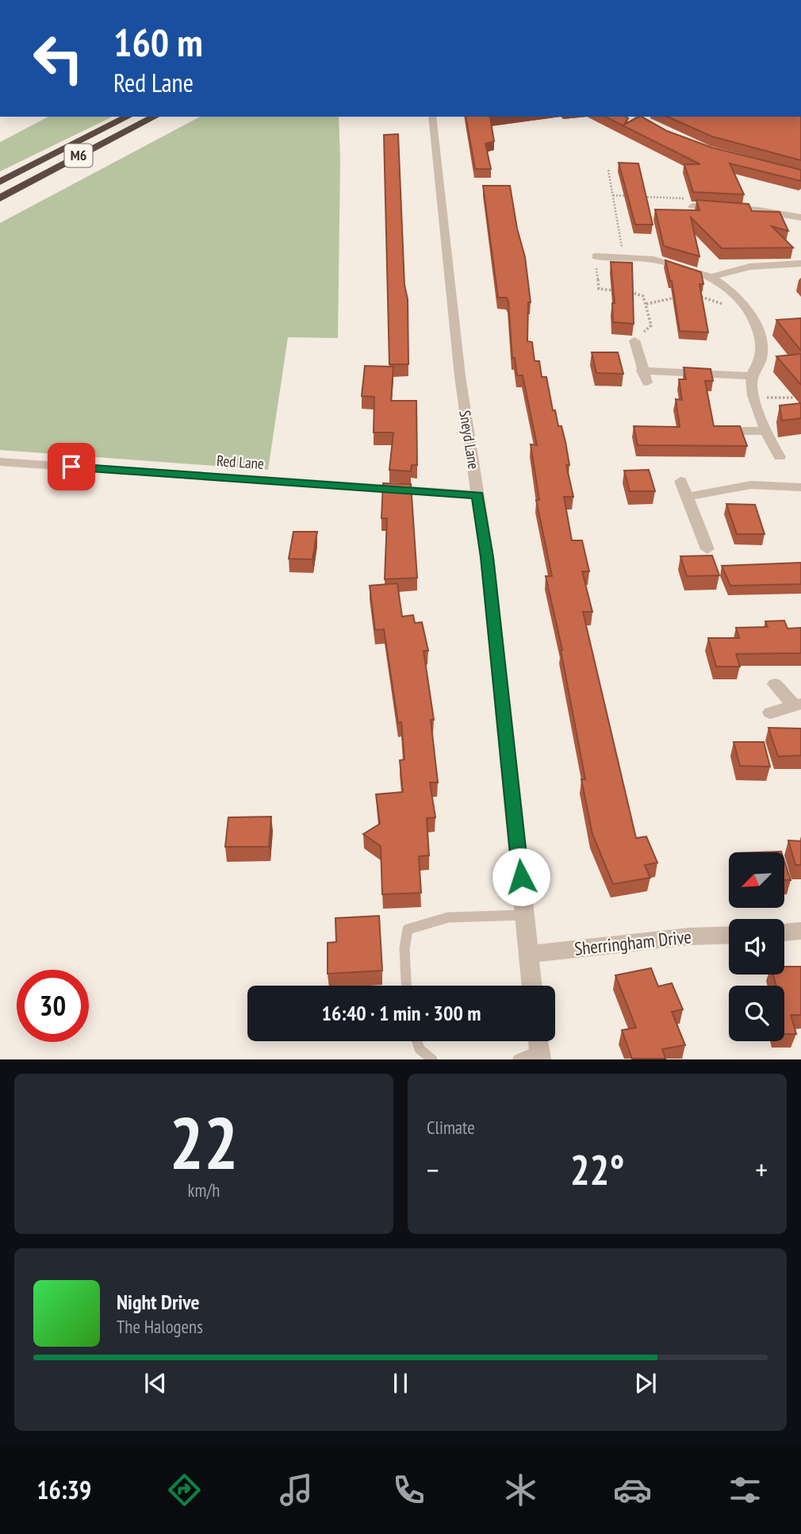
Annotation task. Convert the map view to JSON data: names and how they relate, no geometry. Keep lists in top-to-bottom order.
{
  "streets": {
    "highway": ["M6"],
    "street": ["Sneyd Lane", "Red Lane", "Sherringham Drive"]
  },
  "crossings": [
    ["Sneyd Lane", "Red Lane"],
    ["Sneyd Lane", "Sherringham Drive"]
  ],
  "north": "bottom left",
  "page": {
    "turn": ["160 m", "Red Lane"],
    "limit": "30",
    "trip": "16:40 · 1 min · 300 m",
    "tile": [
      ["22", "km/h"],
      "Climate"
    ],
    "heat": ["−", "22°", "+"],
    "song": ["Night Drive", "The Halogens"],
    "tabs": "16:39"
  }
}
